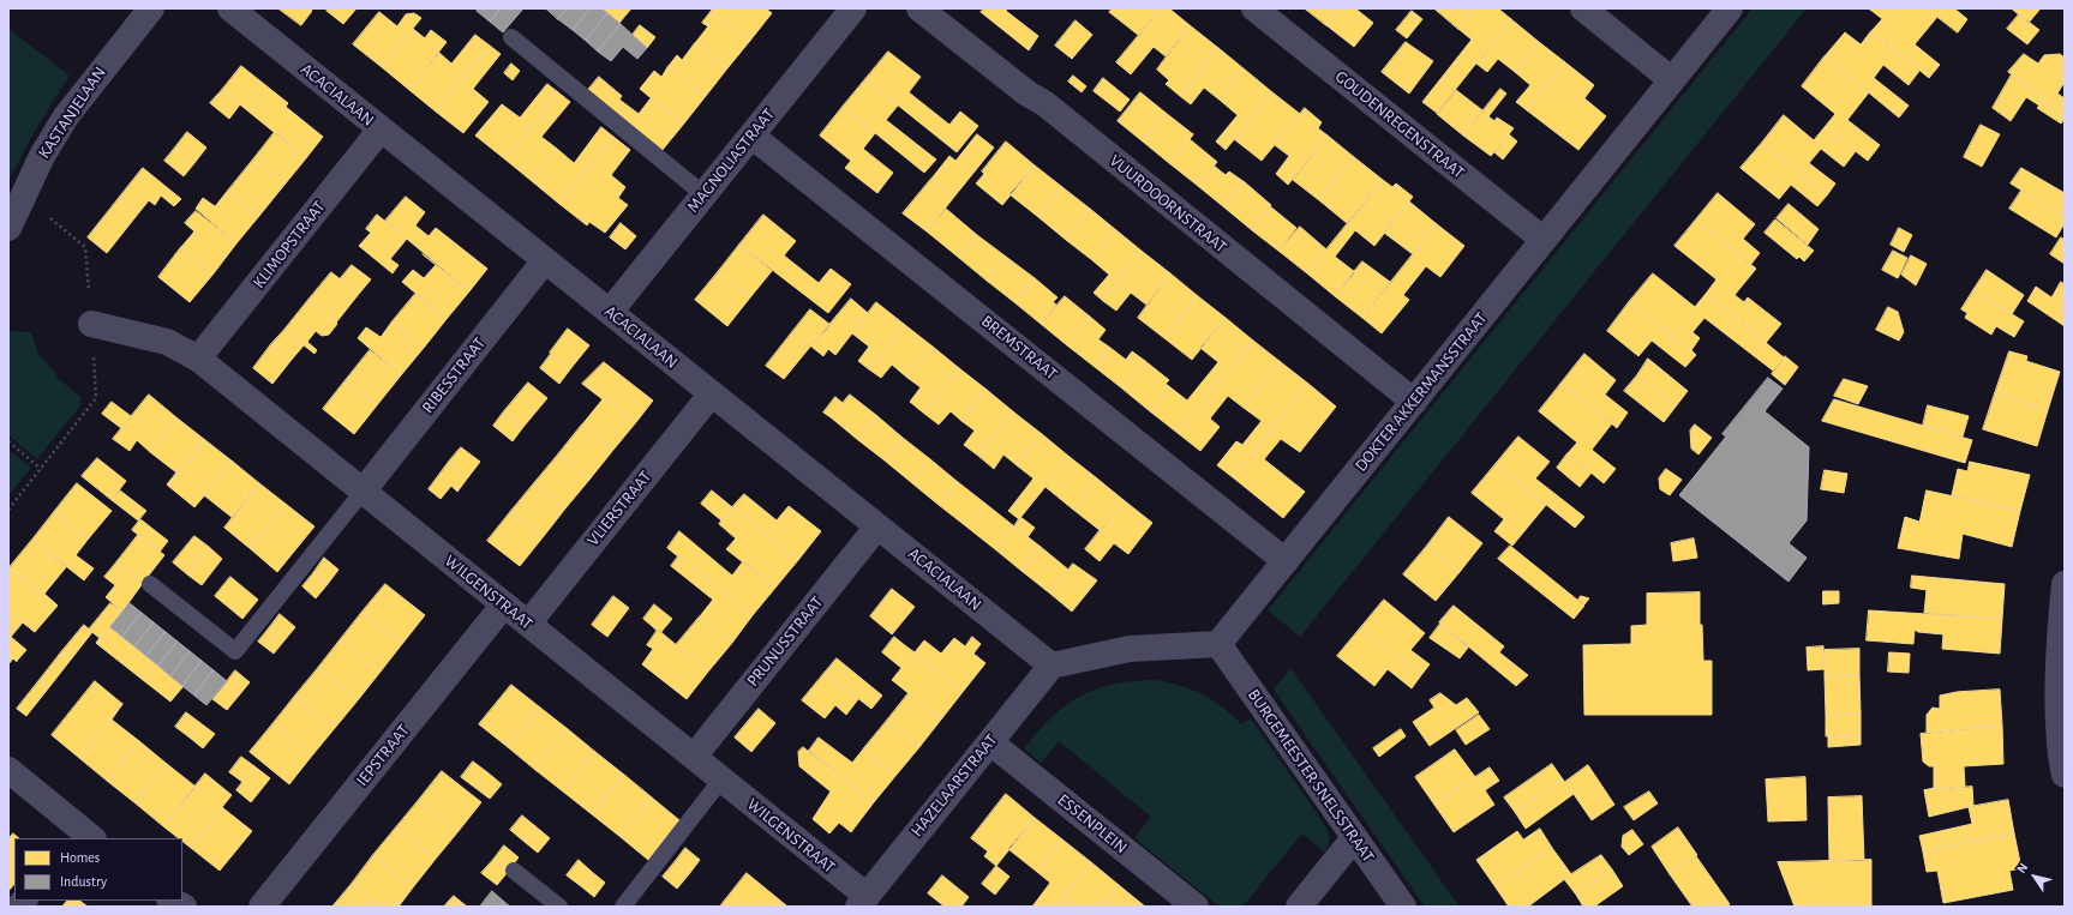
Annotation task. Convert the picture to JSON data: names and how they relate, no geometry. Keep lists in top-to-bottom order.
{
  "streets": {
    "street": [
      "ACACIALAAN",
      "KASTANJELAAN",
      "GOUDENREGENSTRAAT",
      "MAGNOLIASTRAAT",
      "VUURDOORNSTRAAT",
      "KLIMOPSTRAAT",
      "BREMSTRAAT",
      "RIBESSTRAAT",
      "DOKTER AKKERMANSSTRAAT",
      "VLIERSTRAAT",
      "WILGENSTRAAT",
      "PRUNUSSTRAAT",
      "IEPSTRAAT",
      "BURGEMEESTER SNELSSTRAAT",
      "HAZELAARSTRAAT",
      "ESSENPLEIN"
    ]
  },
  "crossings": [
    ["ACACIALAAN", "MAGNOLIASTRAAT"],
    ["ACACIALAAN", "KLIMOPSTRAAT"],
    ["ACACIALAAN", "RIBESSTRAAT"],
    ["ACACIALAAN", "VLIERSTRAAT"],
    ["ACACIALAAN", "PRUNUSSTRAAT"],
    ["ACACIALAAN", "HAZELAARSTRAAT"],
    ["GOUDENREGENSTRAAT", "DOKTER AKKERMANSSTRAAT"],
    ["MAGNOLIASTRAAT", "BREMSTRAAT"],
    ["VUURDOORNSTRAAT", "DOKTER AKKERMANSSTRAAT"],
    ["KLIMOPSTRAAT", "WILGENSTRAAT"],
    ["BREMSTRAAT", "DOKTER AKKERMANSSTRAAT"],
    ["RIBESSTRAAT", "WILGENSTRAAT"],
    ["DOKTER AKKERMANSSTRAAT", "BURGEMEESTER SNELSSTRAAT"],
    ["VLIERSTRAAT", "WILGENSTRAAT"],
    ["WILGENSTRAAT", "PRUNUSSTRAAT"],
    ["WILGENSTRAAT", "IEPSTRAAT"],
    ["WILGENSTRAAT", "HAZELAARSTRAAT"],
    ["HAZELAARSTRAAT", "ESSENPLEIN"]
  ],
  "legend": ["Homes", "Industry"],
  "north": "top left"
}
